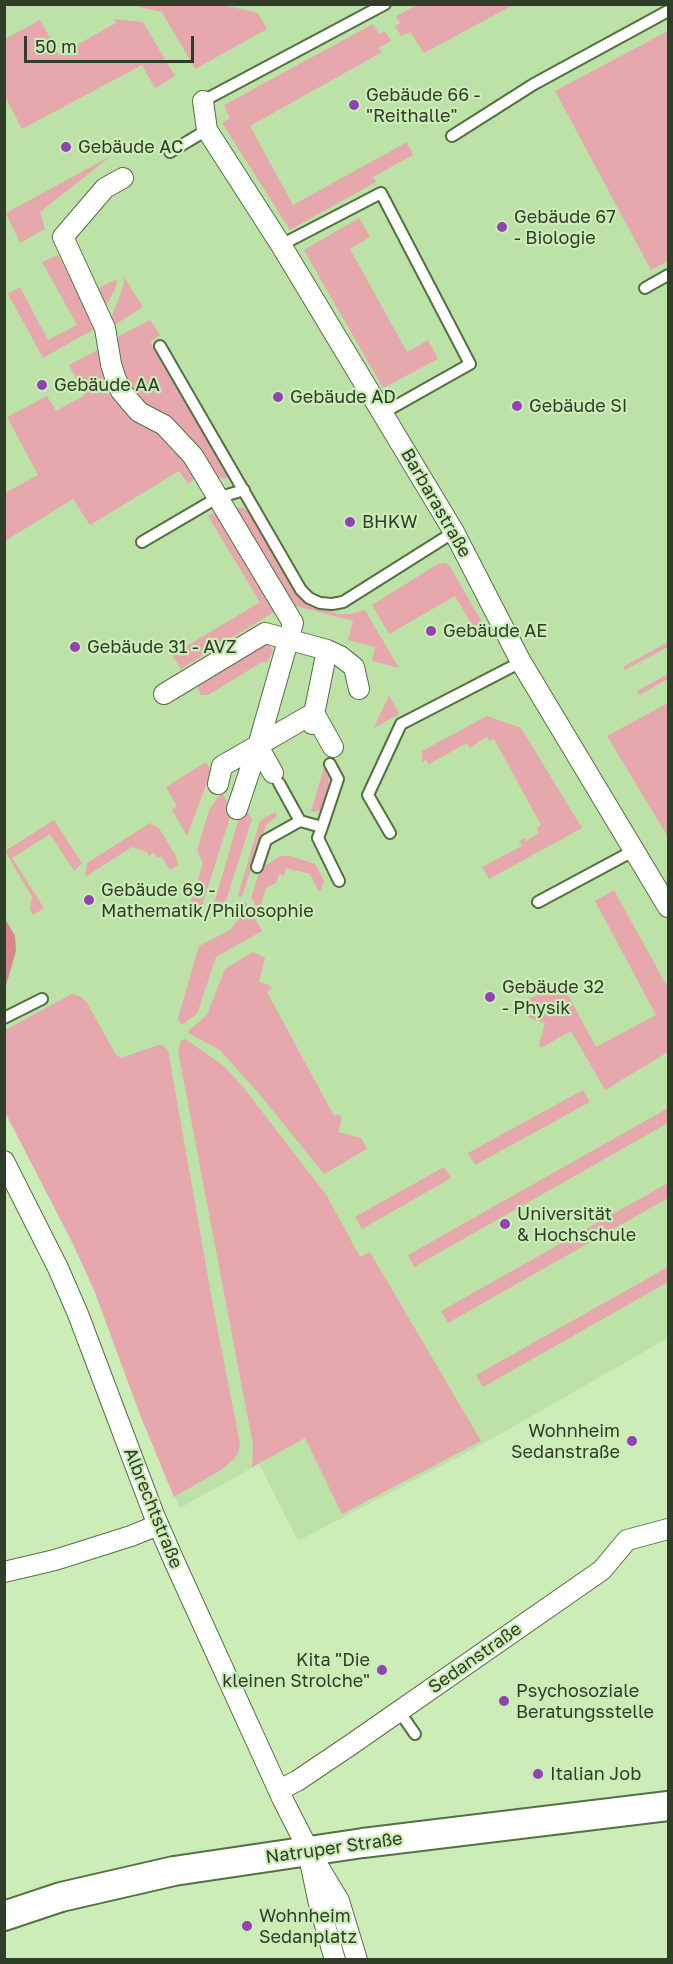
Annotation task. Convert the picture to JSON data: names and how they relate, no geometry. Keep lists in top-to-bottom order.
{
  "streets": {
    "street": [
      "Barbarastraße",
      "Albrechtstraße",
      "Sedanstraße",
      "Natruper Straße"
    ]
  },
  "crossings": [
    ["Albrechtstraße", "Sedanstraße"],
    ["Albrechtstraße", "Natruper Straße"]
  ],
  "places": [
    "Gebäude 66 - \"Reithalle\"",
    "Gebäude AC",
    "Gebäude 67 - Biologie",
    "Gebäude AA",
    "Gebäude AD",
    "Gebäude SI",
    "BHKW",
    "Gebäude AE",
    "Gebäude 31 - AVZ",
    "Gebäude 69 - Mathematik/Philosophie",
    "Gebäude 32 - Physik",
    "Universität & Hochschule",
    "Wohnheim Sedanstraße",
    "Kita \"Die kleinen Strolche\"",
    "Psychosoziale Beratungsstelle",
    "Italian Job",
    "Wohnheim Sedanplatz"
  ],
  "scale_bar": "50 m"
}
